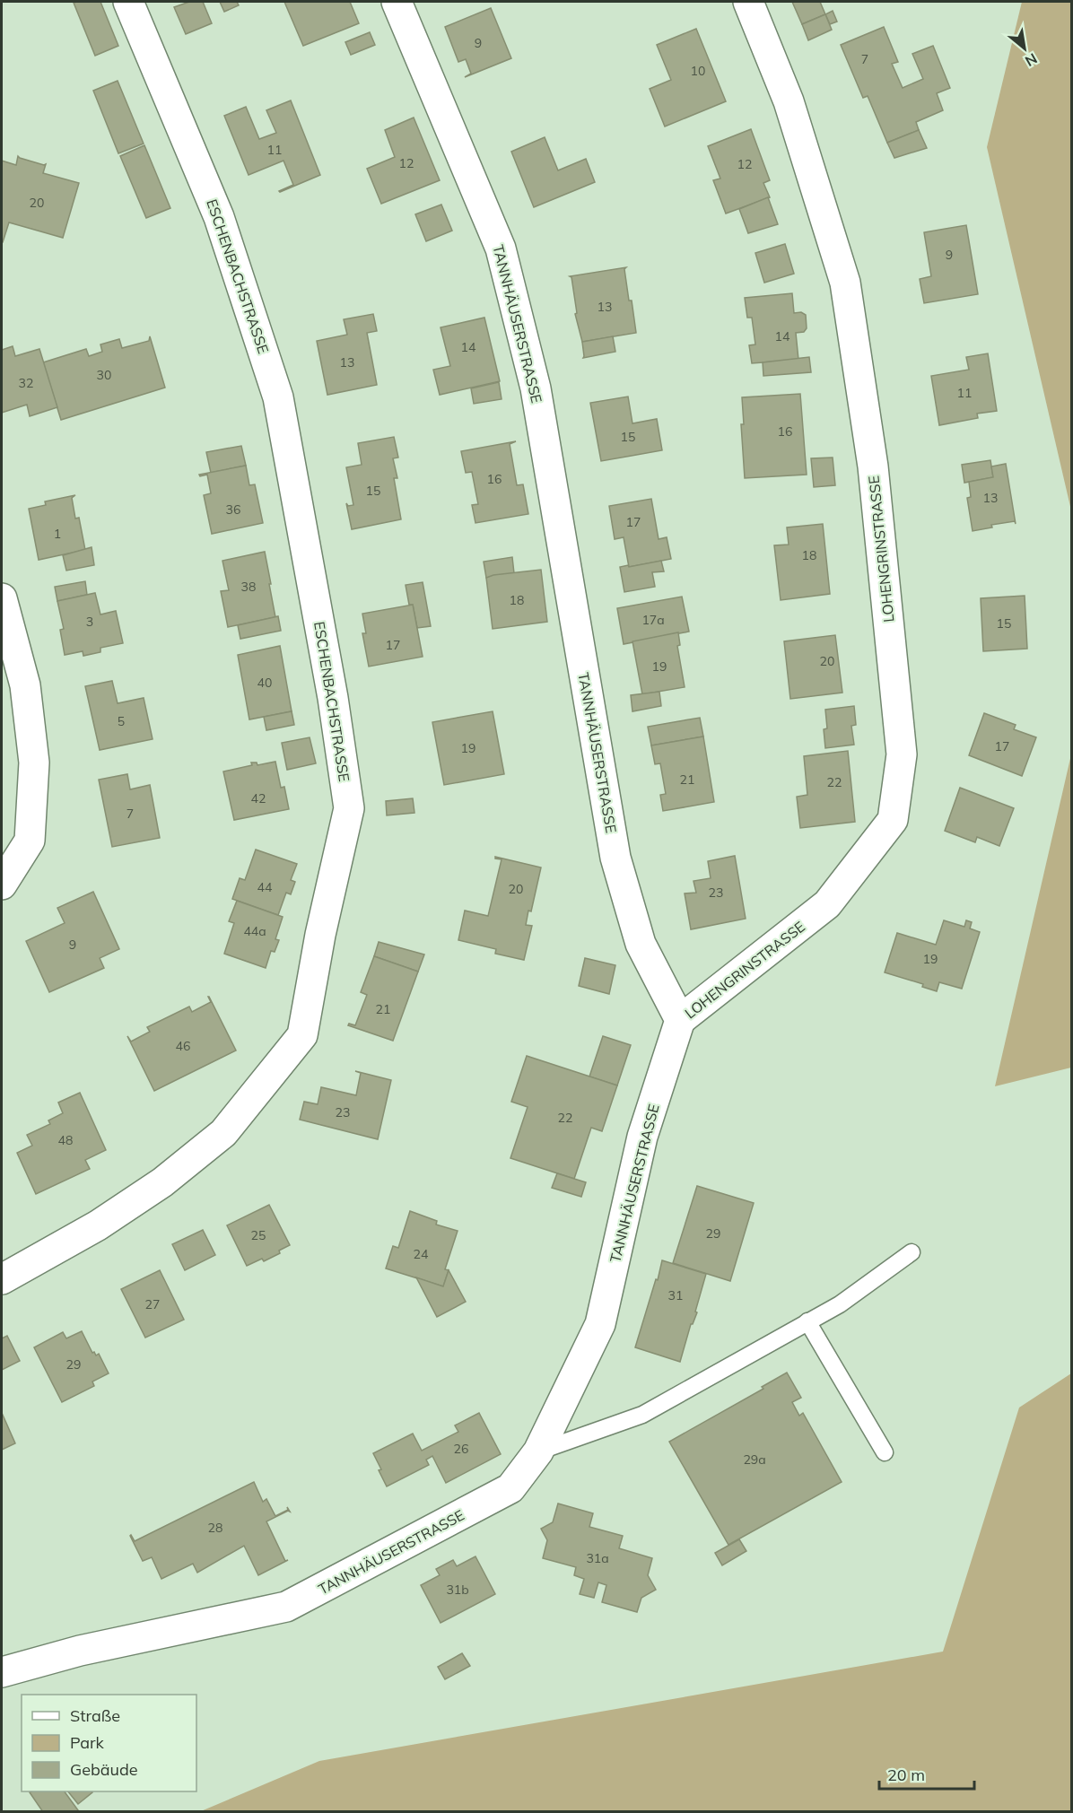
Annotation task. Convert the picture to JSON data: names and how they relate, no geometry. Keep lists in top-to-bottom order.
{
  "streets": {
    "street": ["ESCHENBACHSTRASSE", "TANNHÄUSERSTRASSE", "LOHENGRINSTRASSE"]
  },
  "crossings": [
    ["TANNHÄUSERSTRASSE", "LOHENGRINSTRASSE"]
  ],
  "house_numbers": [
    "9",
    "7",
    "10",
    "11",
    "12",
    "12",
    "20",
    "9",
    "13",
    "14",
    "14",
    "13",
    "30",
    "32",
    "11",
    "16",
    "15",
    "16",
    "15",
    "13",
    "36",
    "17",
    "1",
    "18",
    "38",
    "18",
    "17a",
    "3",
    "15",
    "17",
    "20",
    "19",
    "40",
    "5",
    "17",
    "19",
    "21",
    "22",
    "42",
    "7",
    "44",
    "20",
    "23",
    "44a",
    "9",
    "19",
    "21",
    "46",
    "23",
    "22",
    "48",
    "29",
    "25",
    "24",
    "31",
    "27",
    "29",
    "26",
    "29a",
    "28",
    "31a",
    "31b"
  ],
  "legend": ["Straße", "Park", "Gebäude"],
  "scale_bar": "20 m",
  "north": "bottom right"
}
